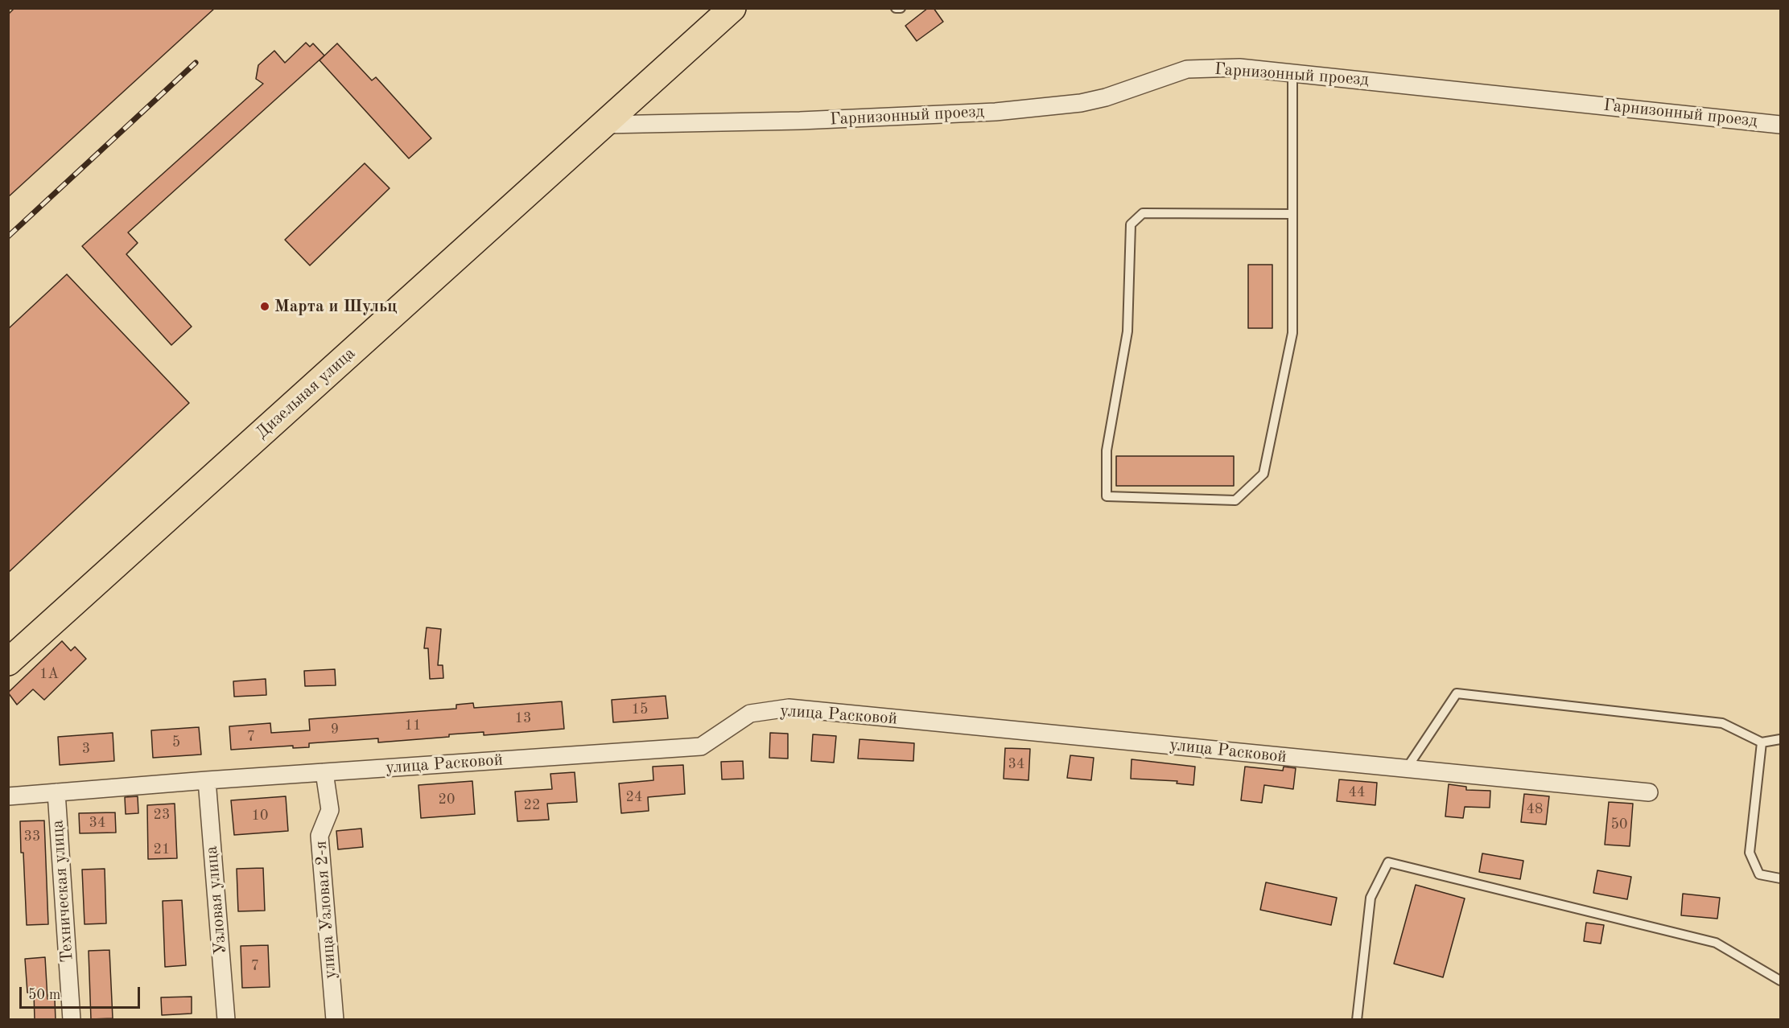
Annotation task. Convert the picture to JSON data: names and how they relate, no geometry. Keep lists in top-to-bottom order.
{
  "streets": {
    "main road": ["Дизельная улица"],
    "street": [
      "Гарнизонный проезд",
      "улица Расковой",
      "Техническая улица",
      "Узловая улица",
      "улица Узловая 2-я"
    ]
  },
  "crossings": [
    ["Гарнизонный проезд", "Дизельная улица"],
    ["улица Расковой", "Техническая улица"],
    ["улица Расковой", "Узловая улица"],
    ["улица Расковой", "улица Узловая 2-я"]
  ],
  "places": ["Марта и Шульц"],
  "house_numbers": [
    "1А",
    "15",
    "13",
    "11",
    "9",
    "7",
    "5",
    "3",
    "34",
    "44",
    "24",
    "20",
    "22",
    "48",
    "23",
    "10",
    "34",
    "50",
    "33",
    "21",
    "7"
  ],
  "scale_bar": "50 m"
}
